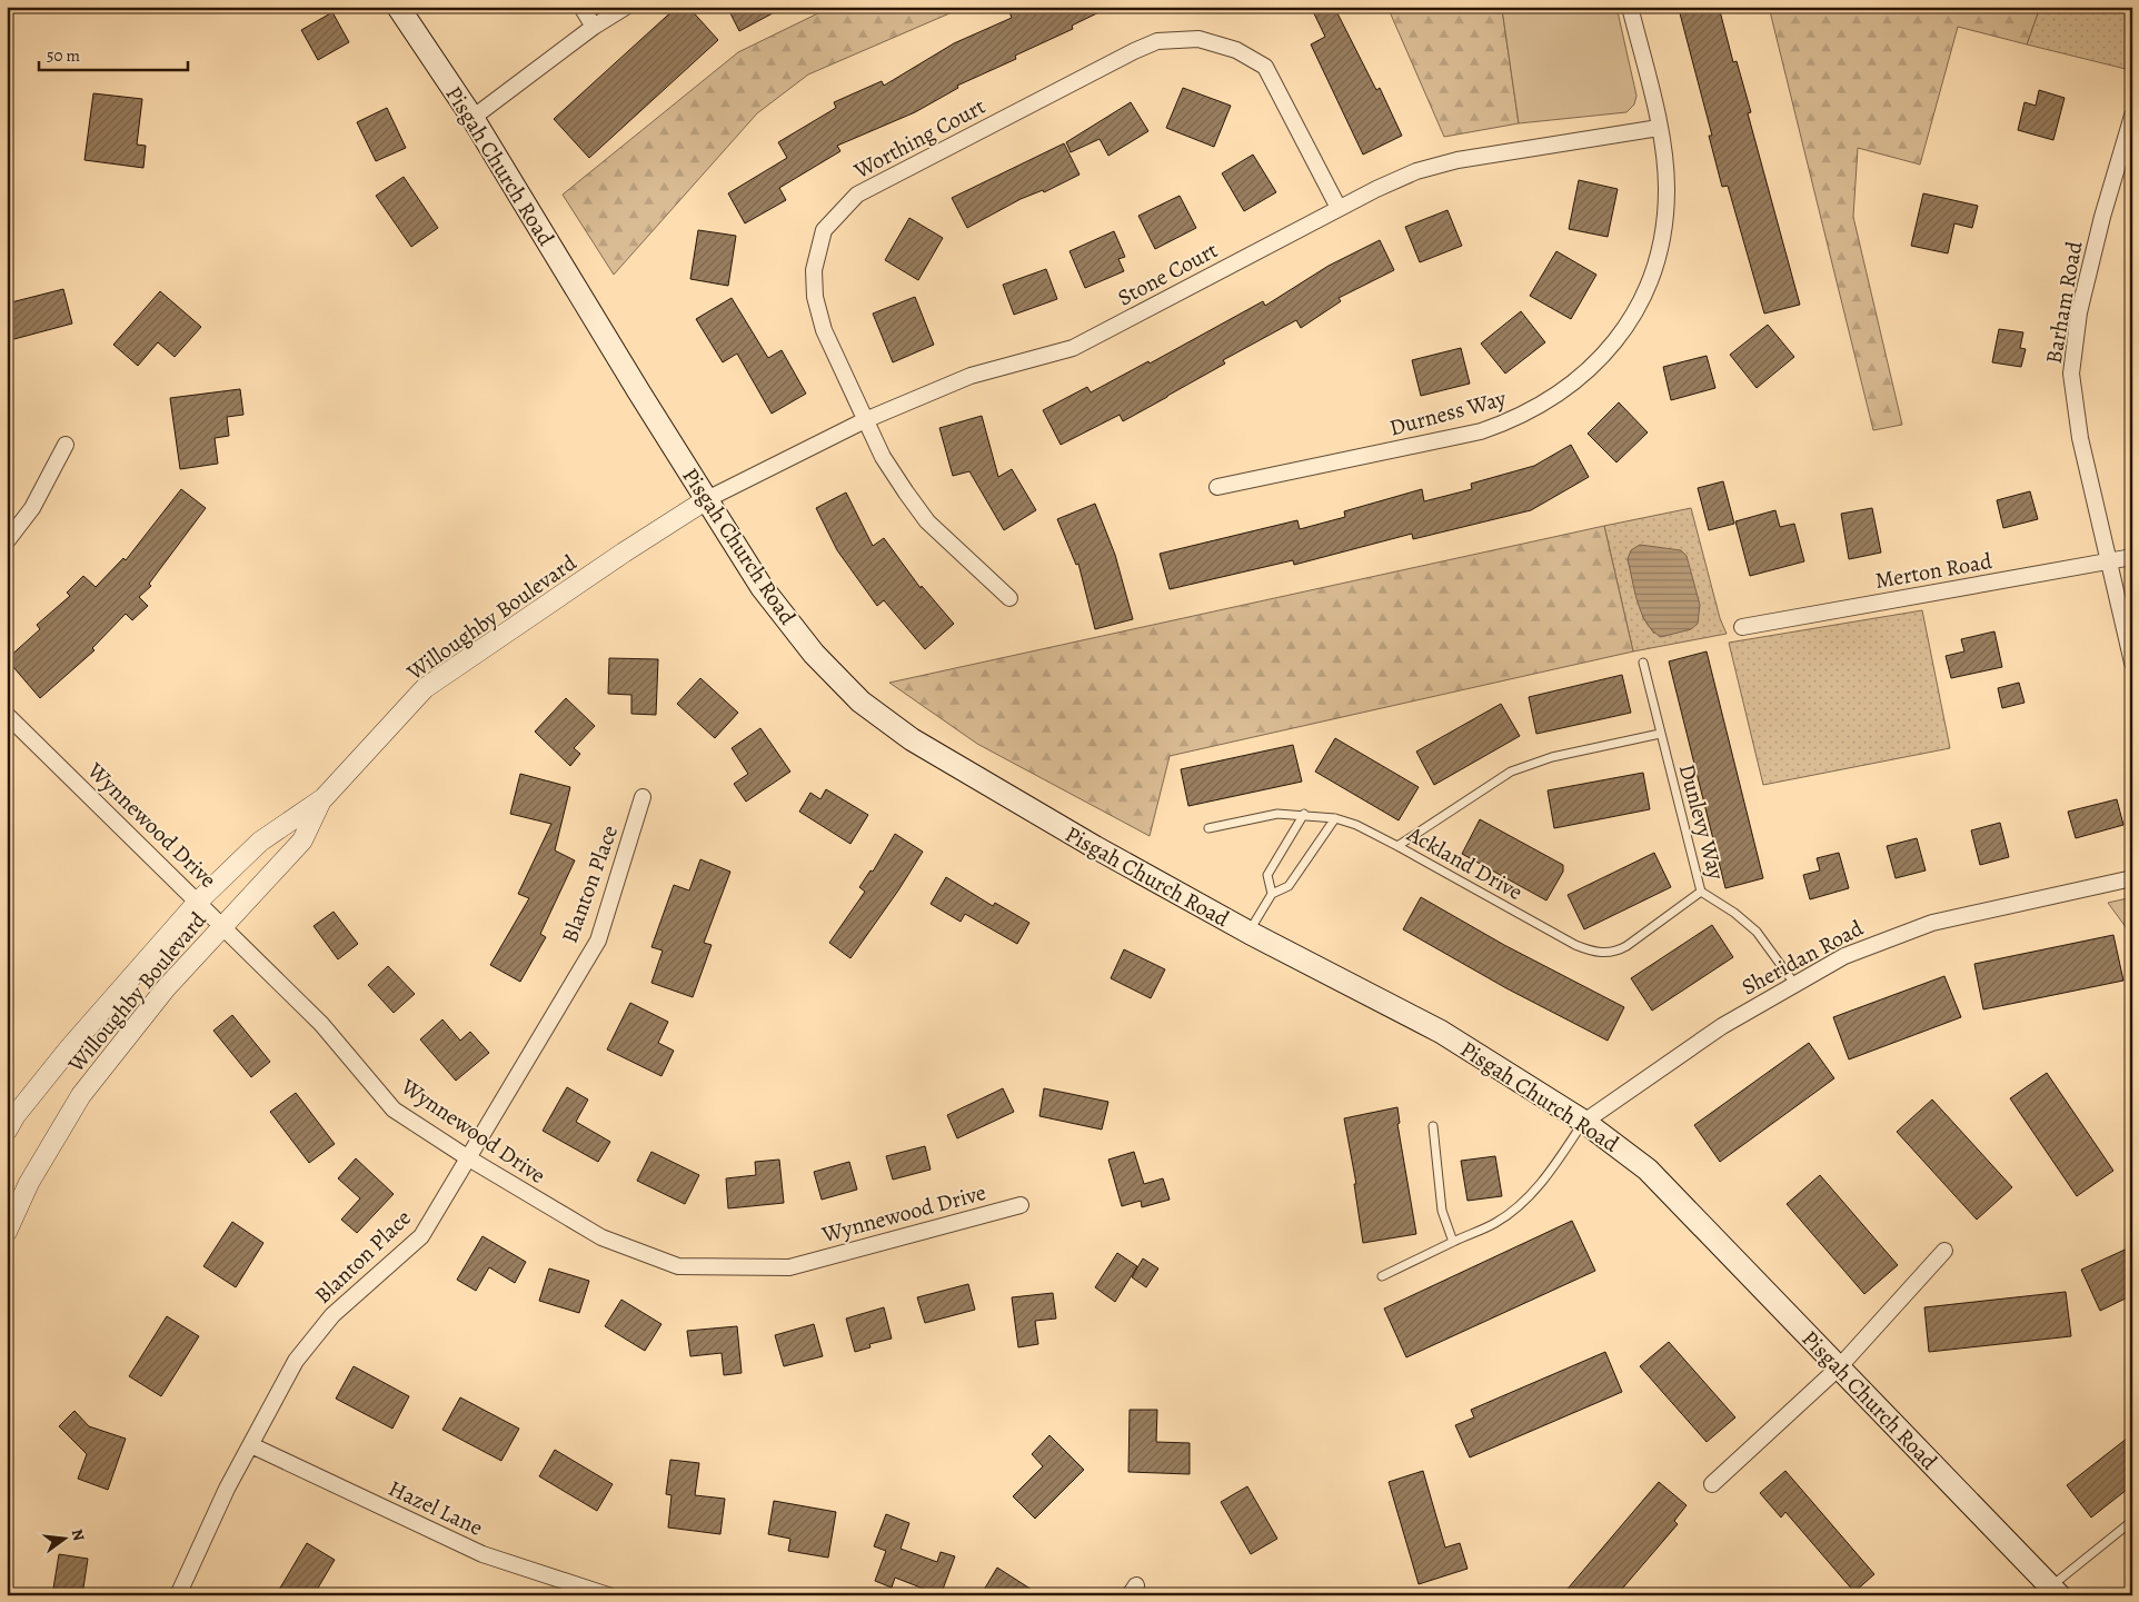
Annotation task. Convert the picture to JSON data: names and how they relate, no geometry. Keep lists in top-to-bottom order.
{
  "streets": {
    "main road": ["Pisgah Church Road"],
    "street": [
      "Worthing Court",
      "Stone Court",
      "Barham Road",
      "Durness Way",
      "Merton Road",
      "Willoughby Boulevard",
      "Wynnewood Drive",
      "Blanton Place",
      "Sheridan Road",
      "Hazel Lane"
    ],
    "lane": ["Dunlevy Way", "Ackland Drive"]
  },
  "crossings": [
    ["Worthing Court", "Stone Court"],
    ["Pisgah Church Road", "Stone Court"],
    ["Pisgah Church Road", "Willoughby Boulevard"],
    ["Pisgah Church Road", "Sheridan Road"],
    ["Stone Court", "Durness Way"],
    ["Stone Court", "Willoughby Boulevard"],
    ["Barham Road", "Merton Road"],
    ["Willoughby Boulevard", "Wynnewood Drive"],
    ["Dunlevy Way", "Ackland Drive"],
    ["Dunlevy Way", "Sheridan Road"],
    ["Wynnewood Drive", "Blanton Place"],
    ["Blanton Place", "Hazel Lane"]
  ],
  "scale_bar": "50 m",
  "north": "right"
}
